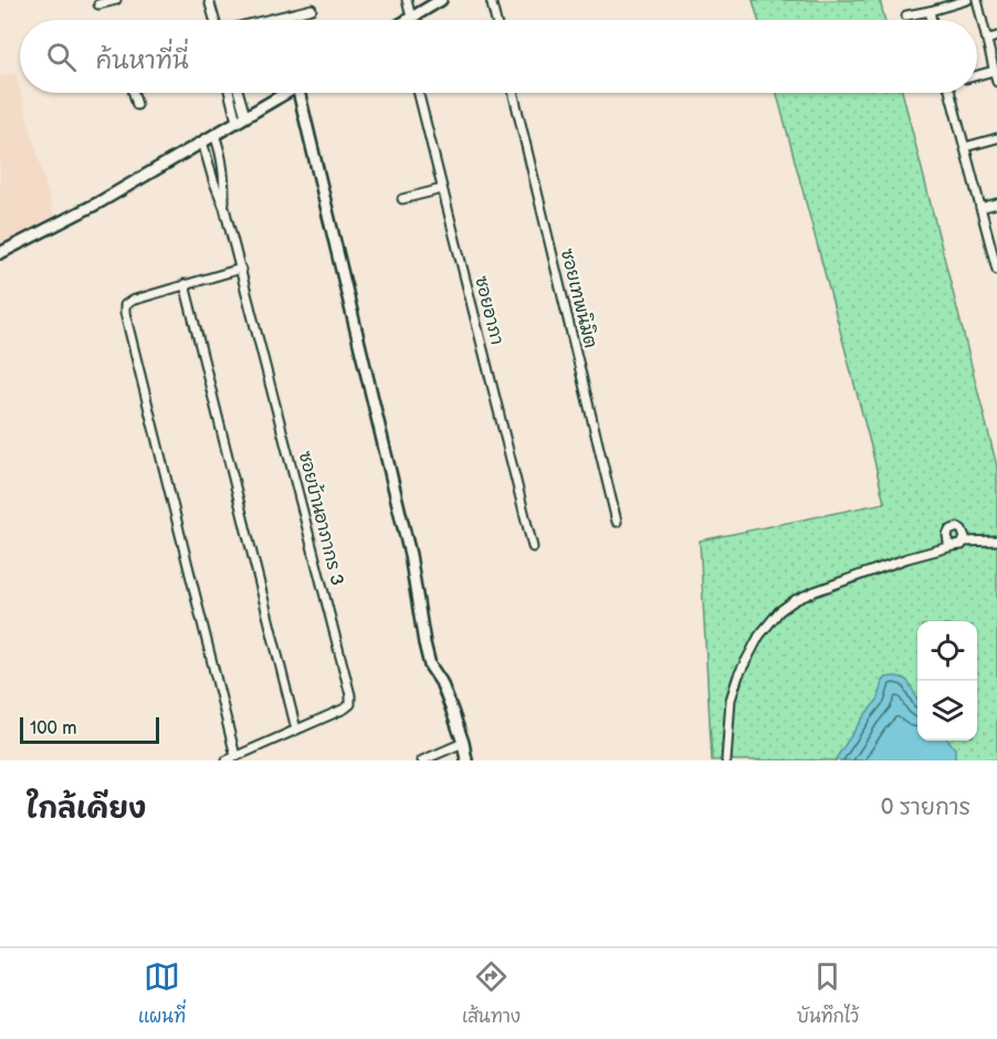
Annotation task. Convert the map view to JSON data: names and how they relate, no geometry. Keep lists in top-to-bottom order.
{
  "streets": {
    "street": ["ซอยเทพนิมิต", "ซอยอาภา", "ซอยบ้านอาภากร 3"]
  },
  "scale_bar": "100 m",
  "page": {
    "search": "ค้นหาที่นี่",
    "scale": "100 m",
    "heading": ["ใกล้เคียง", "0 รายการ"],
    "nav": ["แผนที่", "เส้นทาง", "บันทึกไว้"]
  }
}
